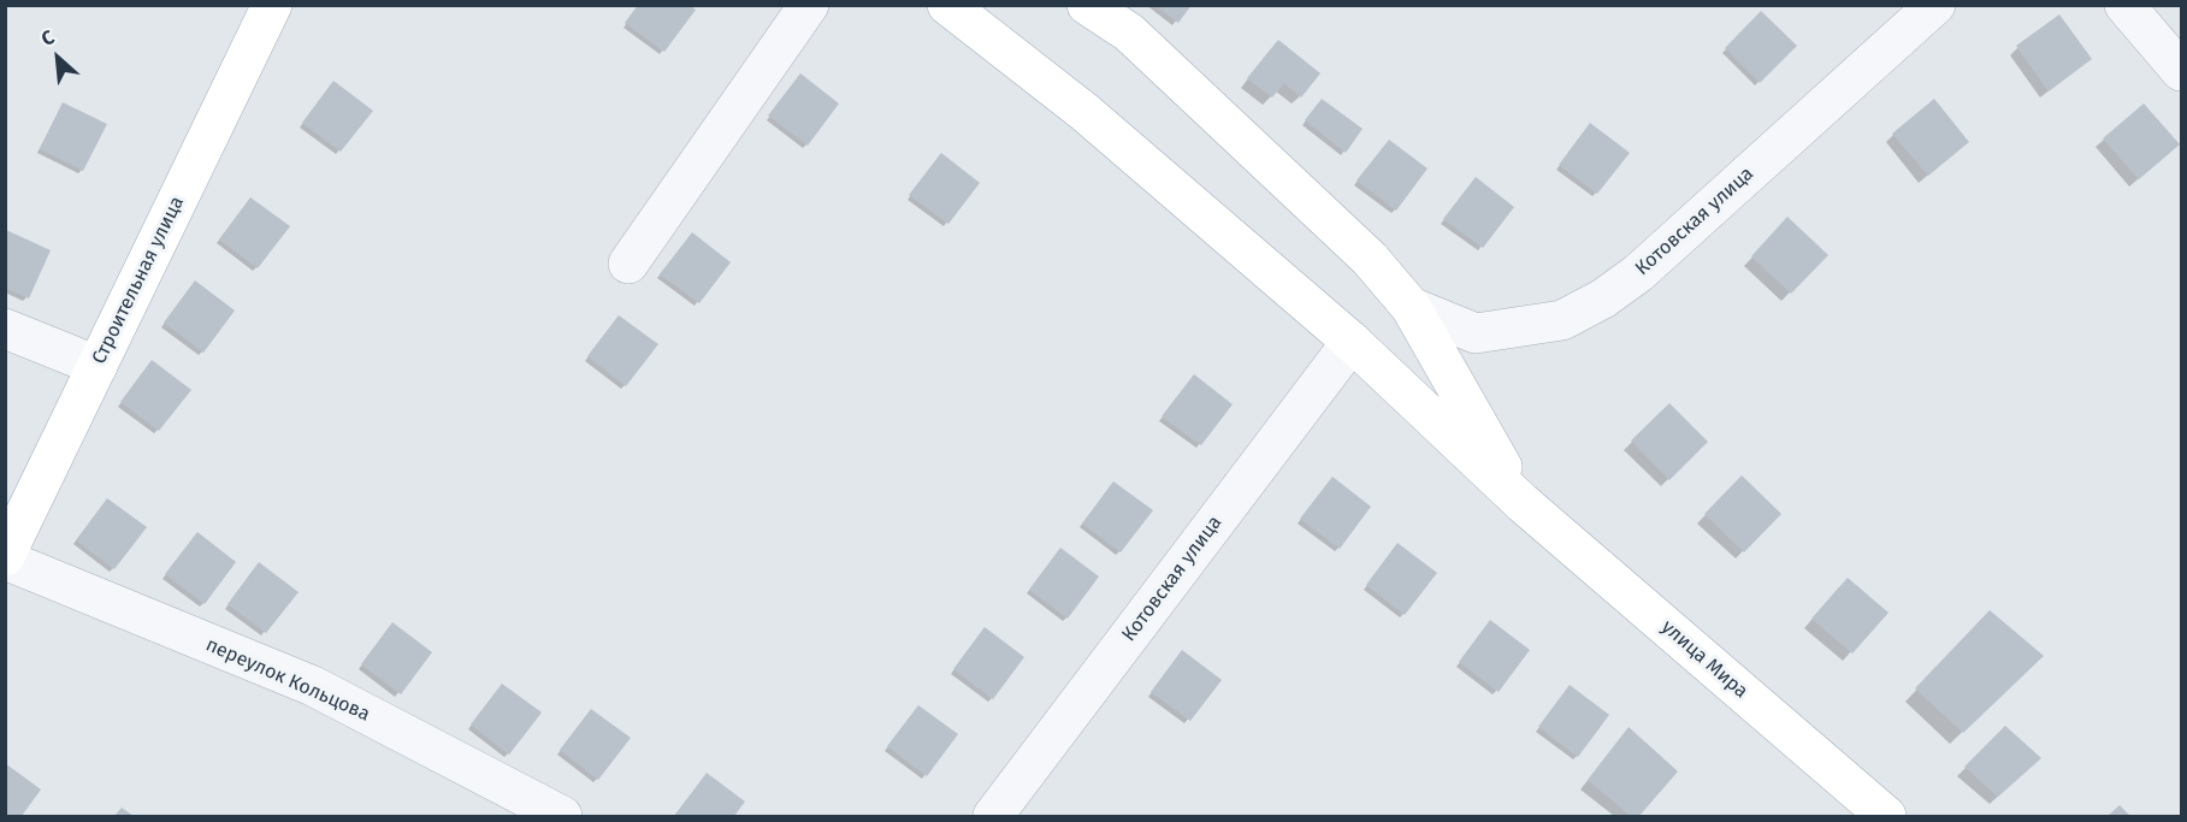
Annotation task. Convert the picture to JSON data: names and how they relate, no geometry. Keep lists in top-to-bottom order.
{
  "streets": {
    "main road": ["Строительная улица", "улица Мира"],
    "street": ["Котовская улица", "переулок Кольцова"]
  },
  "crossings": [
    ["Котовская улица", "улица Мира"],
    ["Строительная улица", "переулок Кольцова"]
  ],
  "north": "top left"
}
